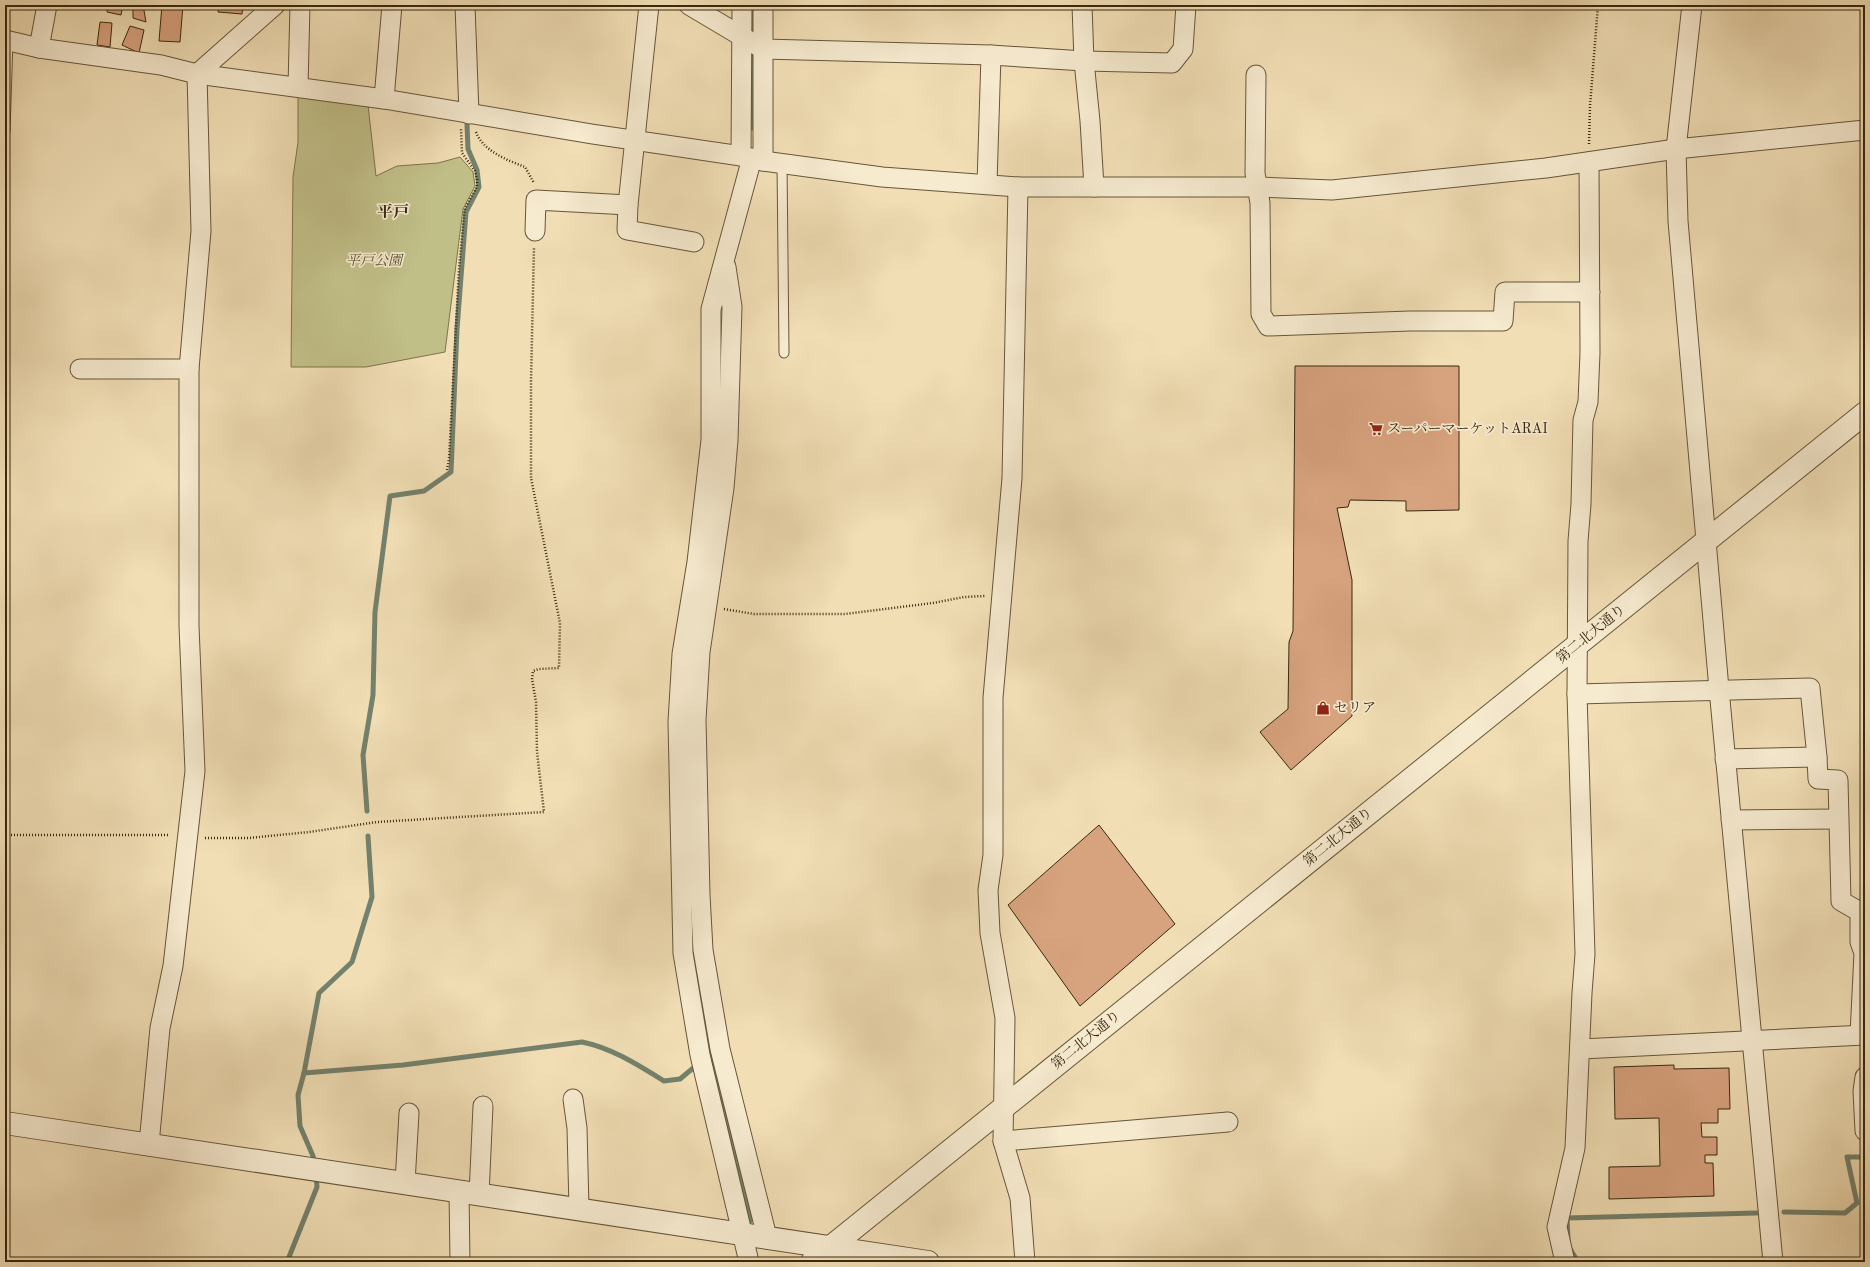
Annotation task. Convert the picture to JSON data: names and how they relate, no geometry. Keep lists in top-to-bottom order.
{
  "streets": {
    "street": ["第二北大通り"]
  },
  "districts": ["平戸"],
  "parks": ["平戸公園"],
  "places": {
    "supermarket": ["スーパーマーケットARAI"],
    "shop": ["セリア"]
  }
}
